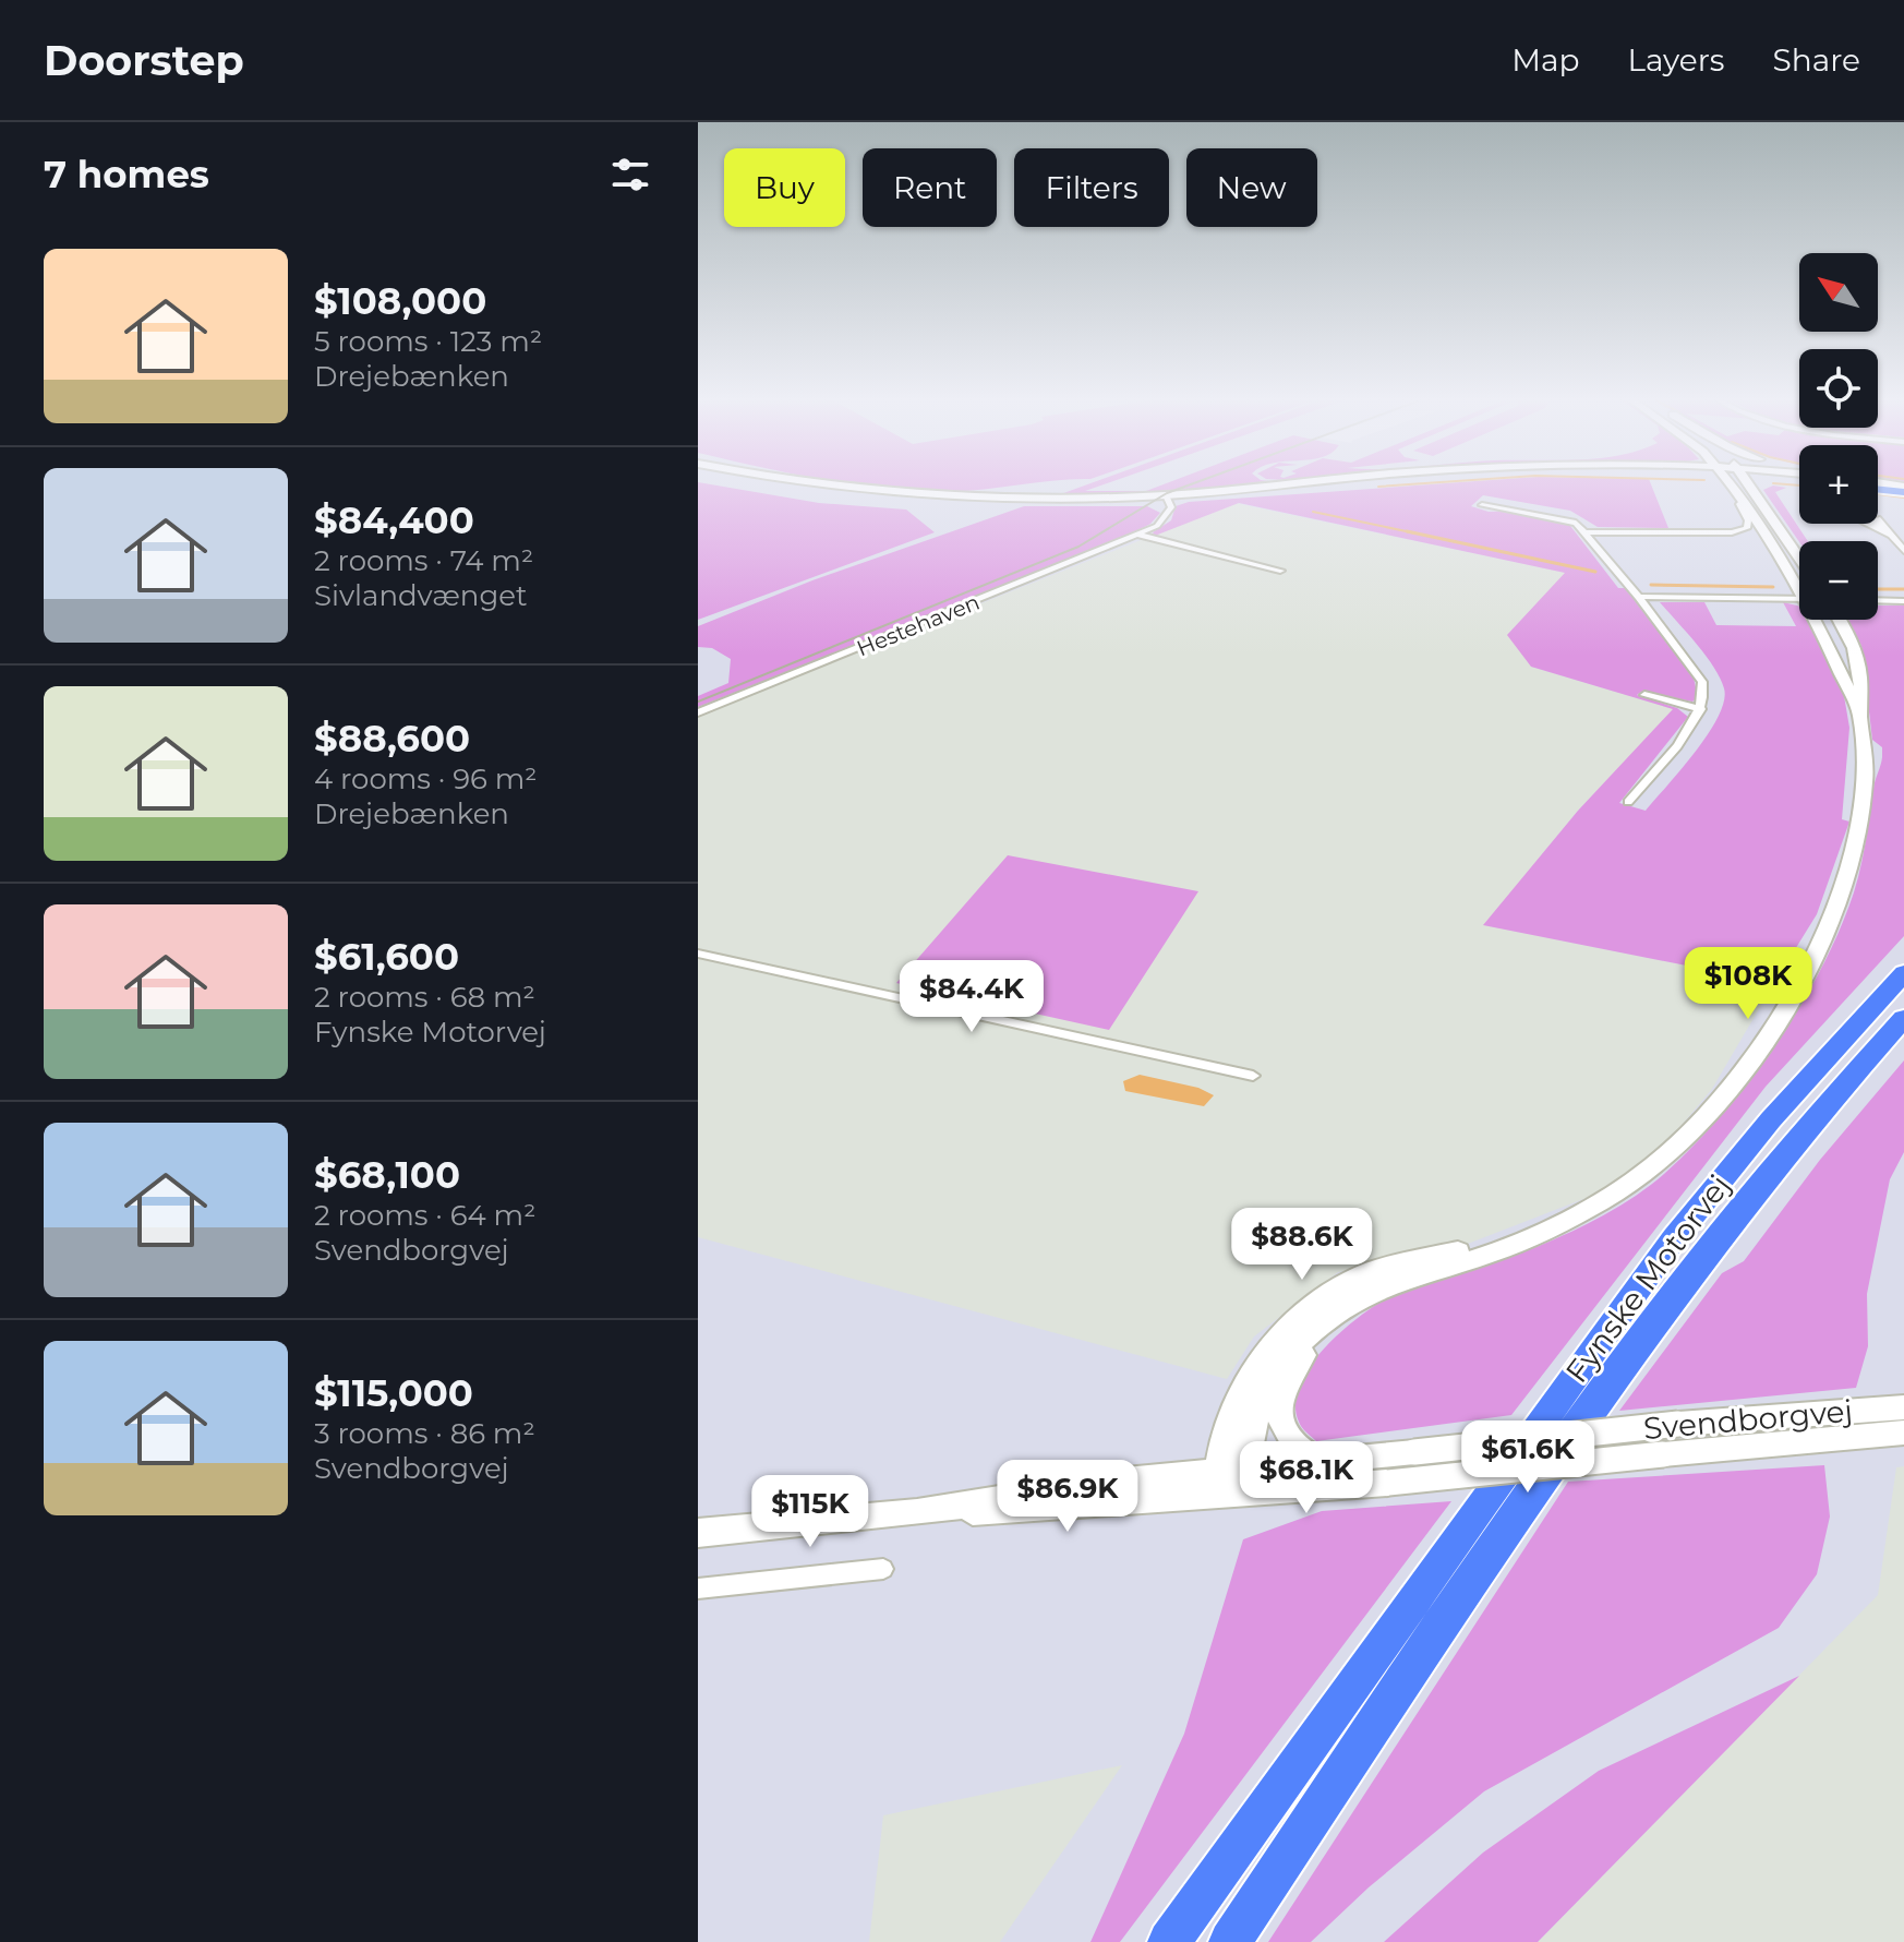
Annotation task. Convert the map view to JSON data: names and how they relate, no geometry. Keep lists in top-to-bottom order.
{
  "streets": {
    "highway": ["Fynske Motorvej"],
    "street": ["Hestehaven", "Svendborgvej"]
  },
  "north": "top left",
  "page": {
    "header": "Doorstep",
    "nav": ["Map", "Layers", "Share"],
    "heading": "7 homes",
    "chip": [
      "Buy",
      "Rent",
      "Filters",
      "New"
    ],
    "list": [
      {
        "name": "$108,000",
        "note": "5 rooms · 123 m² · Drejebænken"
      },
      {
        "name": "$84,400",
        "note": "2 rooms · 74 m² · Sivlandvænget"
      },
      {
        "name": "$88,600",
        "note": "4 rooms · 96 m² · Drejebænken"
      },
      {
        "name": "$61,600",
        "note": "2 rooms · 68 m² · Fynske Motorvej"
      },
      {
        "name": "$68,100",
        "note": "2 rooms · 64 m² · Svendborgvej"
      },
      {
        "name": "$115,000",
        "note": "3 rooms · 86 m² · Svendborgvej"
      }
    ],
    "map_buttons": ["+", "−"],
    "price": [
      "$108K",
      "$84.4K",
      "$88.6K",
      "$61.6K",
      "$68.1K",
      "$86.9K",
      "$115K"
    ]
  }
}
